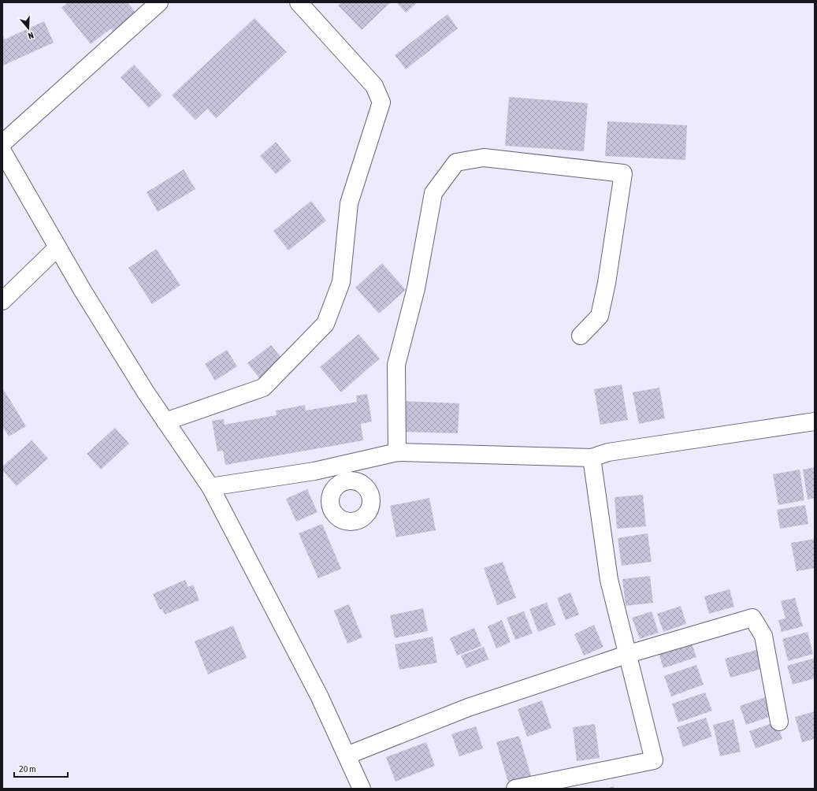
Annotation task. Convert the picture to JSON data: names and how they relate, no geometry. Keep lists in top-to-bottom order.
{
  "scale_bar": "20 m",
  "north": "bottom"
}
